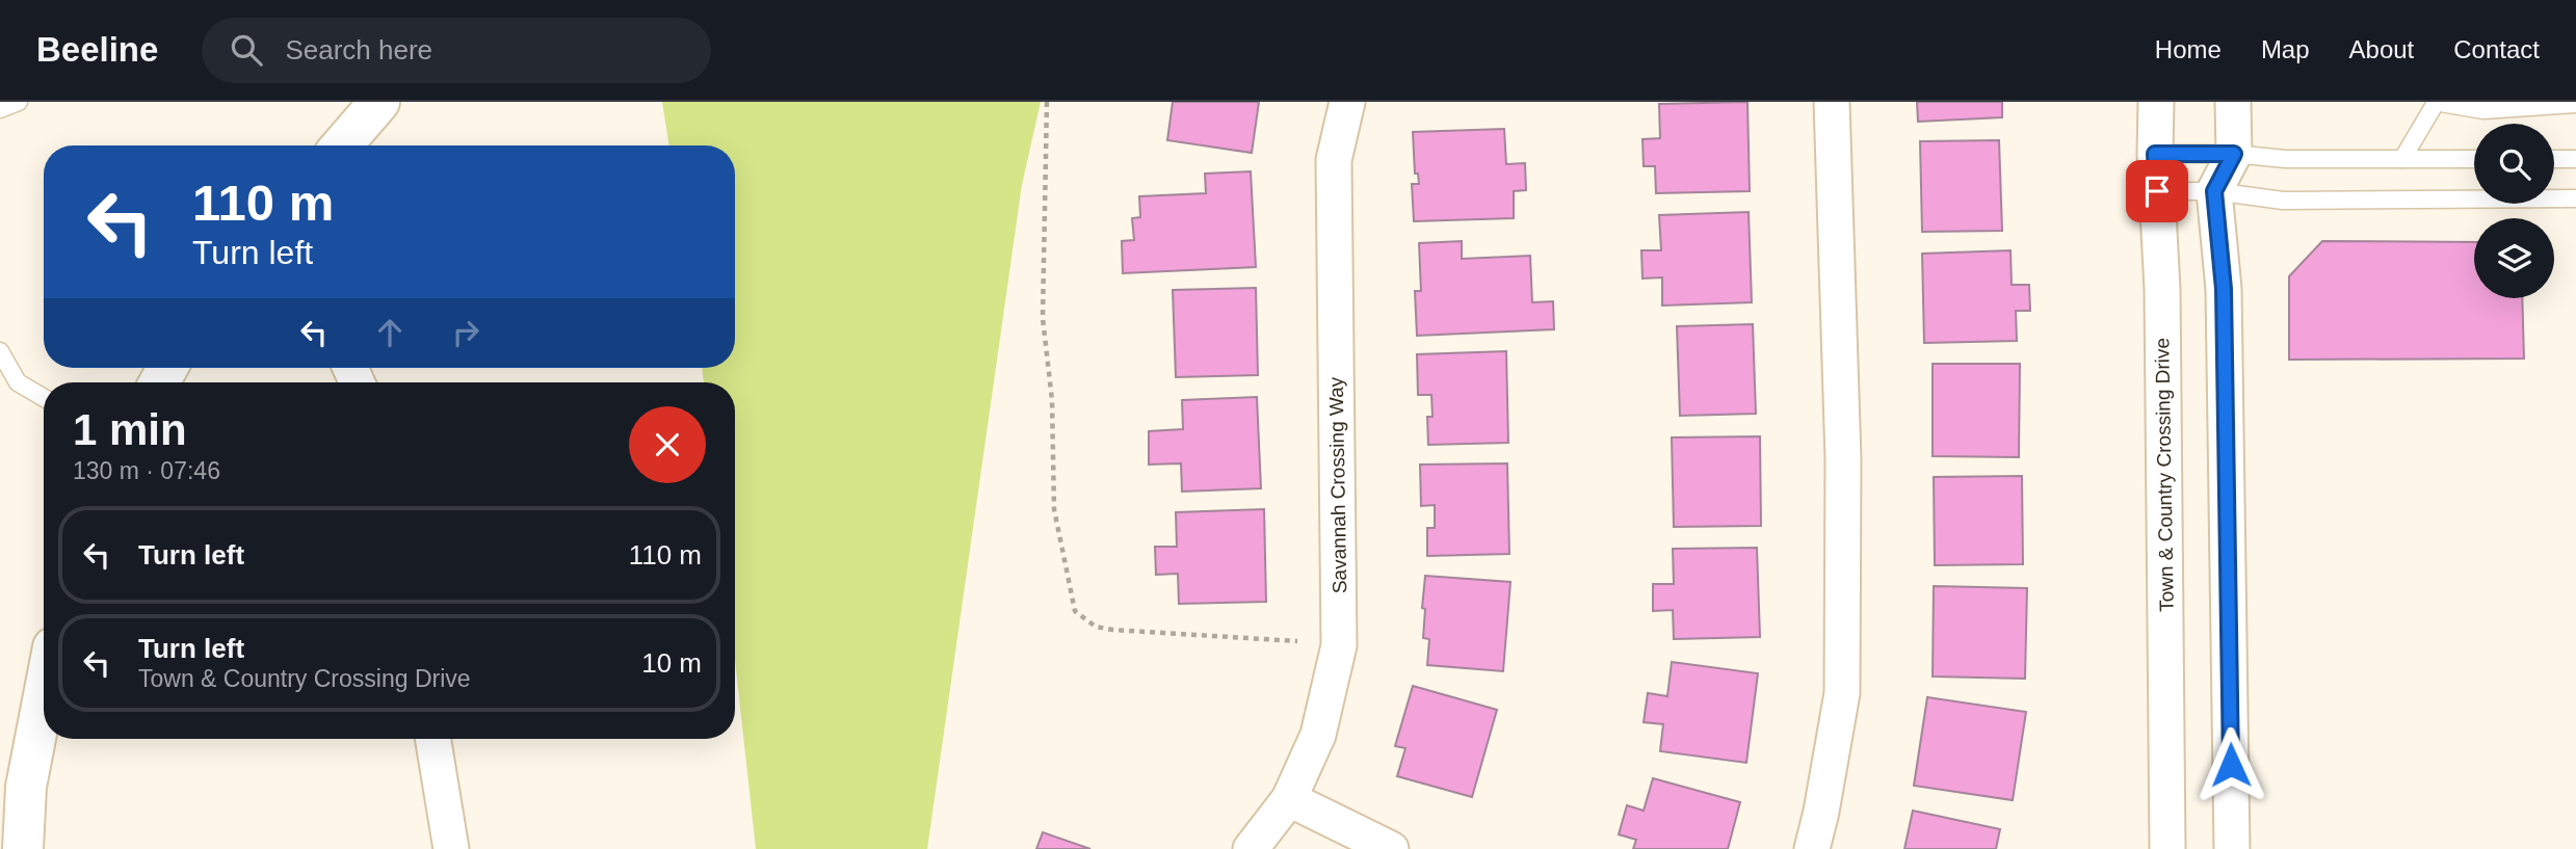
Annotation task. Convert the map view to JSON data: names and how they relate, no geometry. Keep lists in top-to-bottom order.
{
  "streets": {
    "street": ["Town & Country Crossing Drive", "Savannah Crossing Way"]
  },
  "page": {
    "header": "Beeline",
    "search": "Search here",
    "nav": [
      "Home",
      "Map",
      "About",
      "Contact"
    ],
    "turn": ["110 m", "Turn left"],
    "heading": ["1 min", "130 m · 07:46"],
    "list": [
      {
        "name": "Turn left",
        "value": "110 m"
      },
      {
        "name": "Turn left",
        "note": "Town & Country Crossing Drive",
        "value": "10 m"
      }
    ]
  }
}
